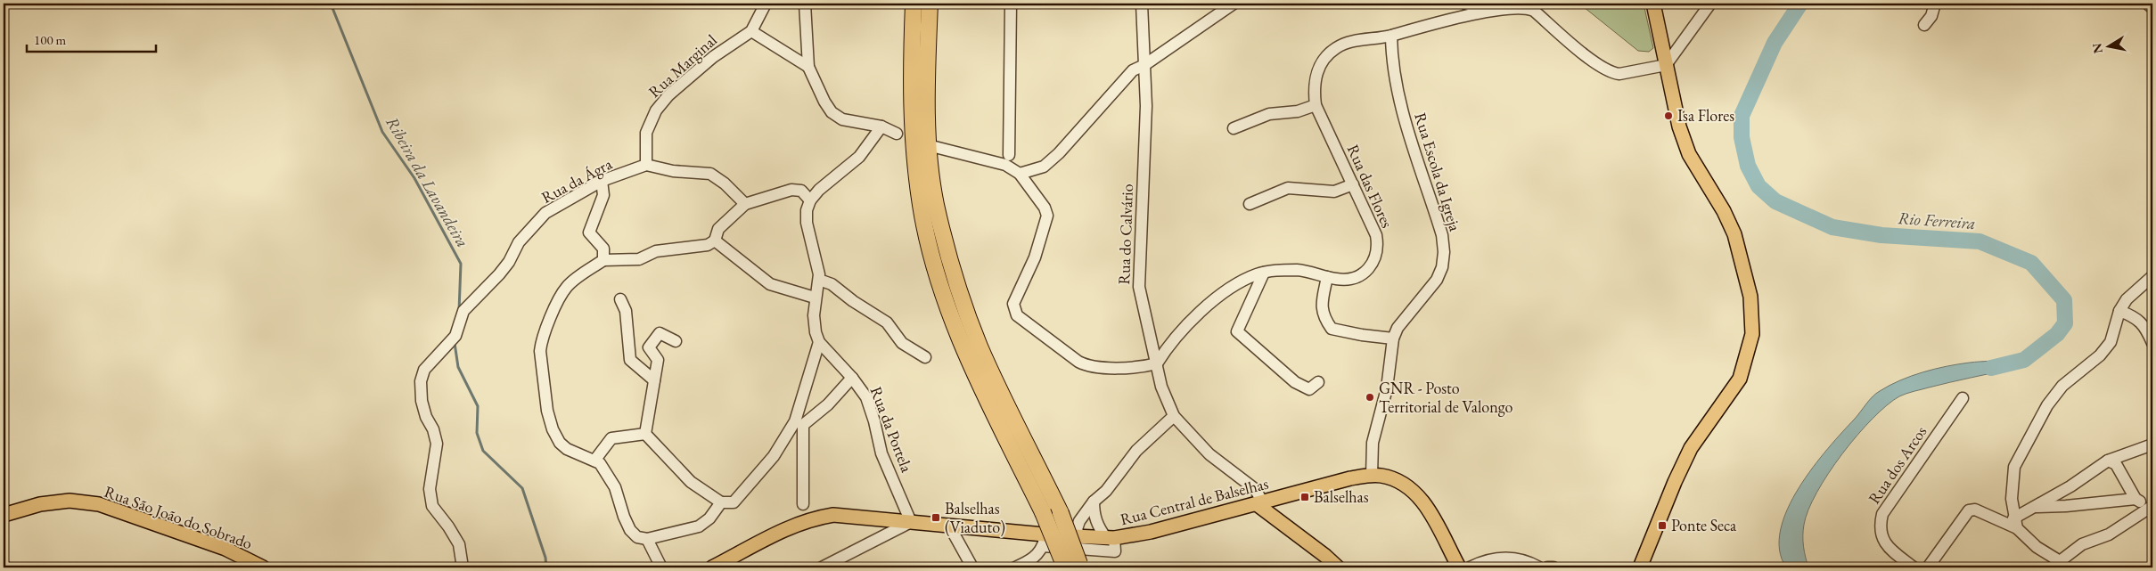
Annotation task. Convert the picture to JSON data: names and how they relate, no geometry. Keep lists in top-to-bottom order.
{
  "streets": {
    "main road": ["Rua Central de Balselhas", "Rua São João do Sobrado"],
    "street": [
      "Rua Marginal",
      "Rua Escola da Igreja",
      "Rua da Ágra",
      "Rua das Flores",
      "Rua do Calvário",
      "Rua da Portela",
      "Rua dos Arcos"
    ]
  },
  "crossings": [
    ["Rua Marginal", "Rua da Ágra"],
    ["Rua Escola da Igreja", "Rua das Flores"],
    ["Rua Escola da Igreja", "Rua Central de Balselhas"],
    ["Rua das Flores", "Rua do Calvário"],
    ["Rua do Calvário", "Rua Central de Balselhas"],
    ["Rua da Portela", "Rua Central de Balselhas"]
  ],
  "water": ["Ribeira da Lavandeira", "Rio Ferreira"],
  "places": {
    "other": ["Isa Flores", "GNR - Posto Territorial de Valongo"],
    "transit": ["Balselhas", "Balselhas (Viaduto)", "Ponte Seca"]
  },
  "scale_bar": "100 m",
  "north": "left"
}
